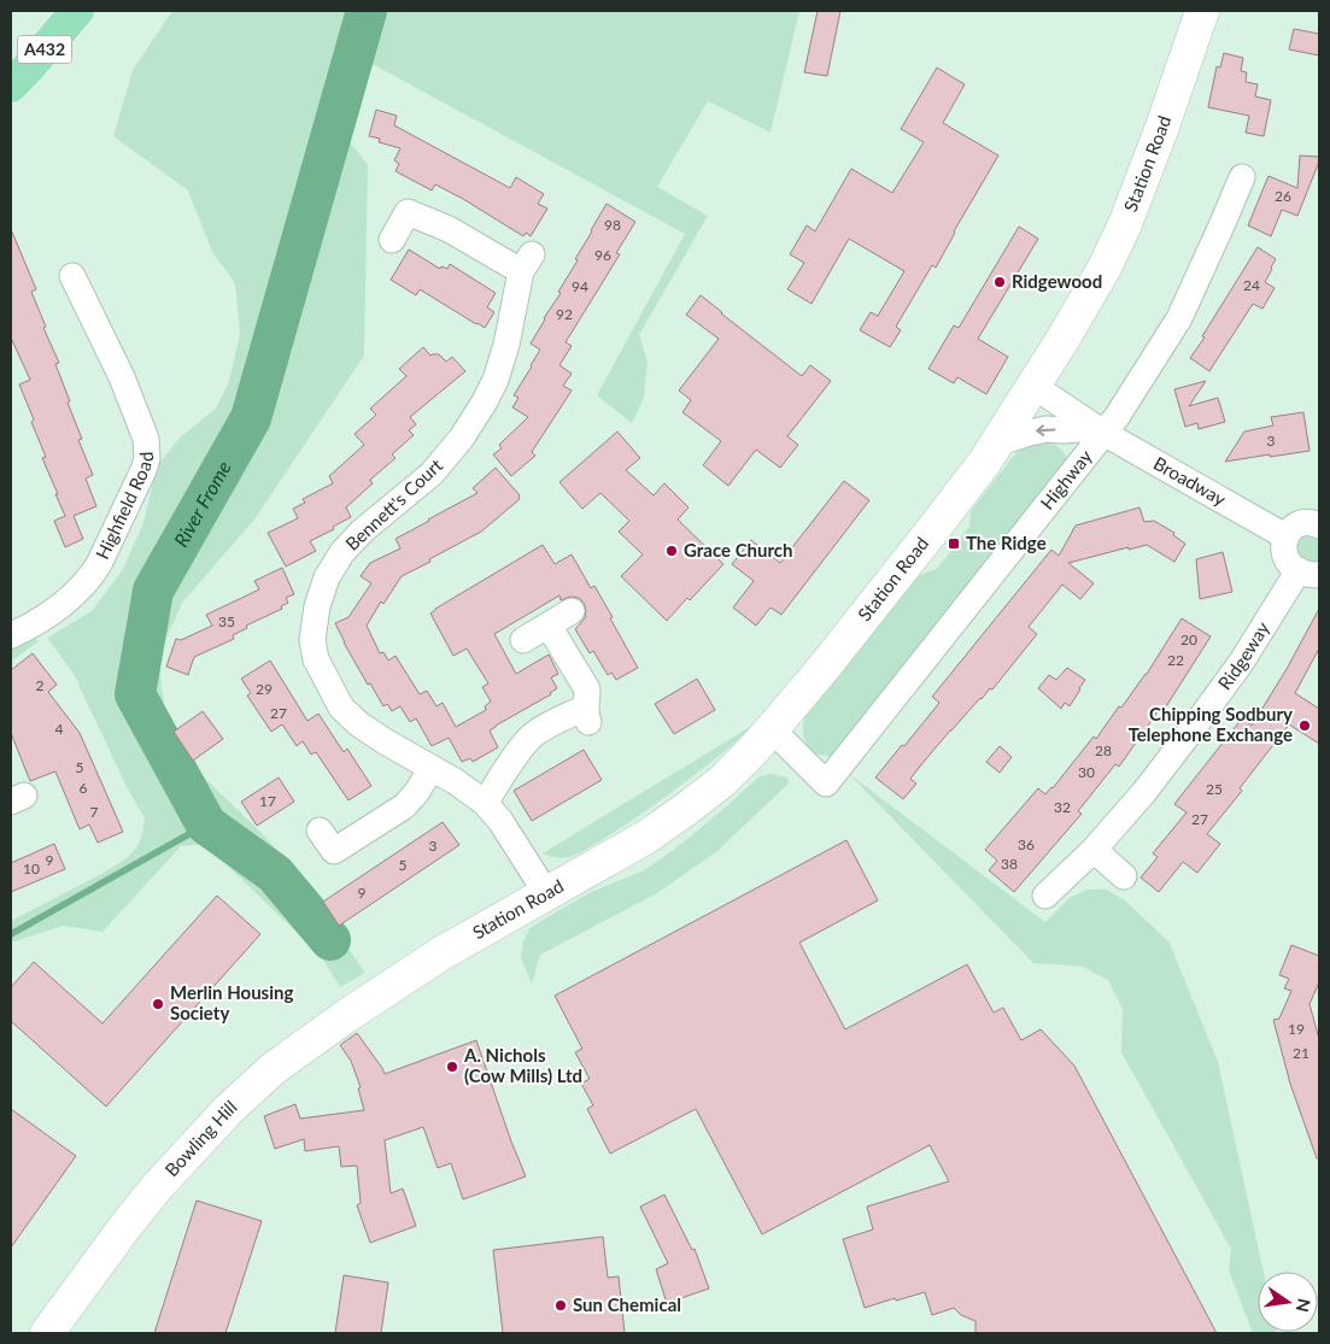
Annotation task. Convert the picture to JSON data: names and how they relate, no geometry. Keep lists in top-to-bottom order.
{
  "streets": {
    "main road": ["A432", "Station Road", "Bowling Hill"],
    "street": [
      "Highway",
      "Broadway",
      "Highfield Road",
      "Bennett's Court",
      "Ridgeway"
    ]
  },
  "crossings": [
    ["Station Road", "Highway"],
    ["Station Road", "Broadway"],
    ["Station Road", "Bennett's Court"],
    ["Station Road", "Bowling Hill"],
    ["Highway", "Broadway"]
  ],
  "water": ["River Frome"],
  "places": {
    "other": [
      "Ridgewood",
      "Grace Church",
      "Chipping Sodbury Telephone Exchange",
      "Merlin Housing Society",
      "A. Nichols (Cow Mills) Ltd",
      "Sun Chemical"
    ],
    "transit": ["The Ridge"]
  },
  "house_numbers": [
    "26",
    "98",
    "96",
    "24",
    "94",
    "92",
    "3",
    "35",
    "20",
    "22",
    "2",
    "29",
    "27",
    "4",
    "28",
    "5",
    "30",
    "6",
    "25",
    "17",
    "32",
    "7",
    "27",
    "36",
    "3",
    "9",
    "38",
    "5",
    "10",
    "9",
    "19",
    "21"
  ],
  "north": "right"
}
